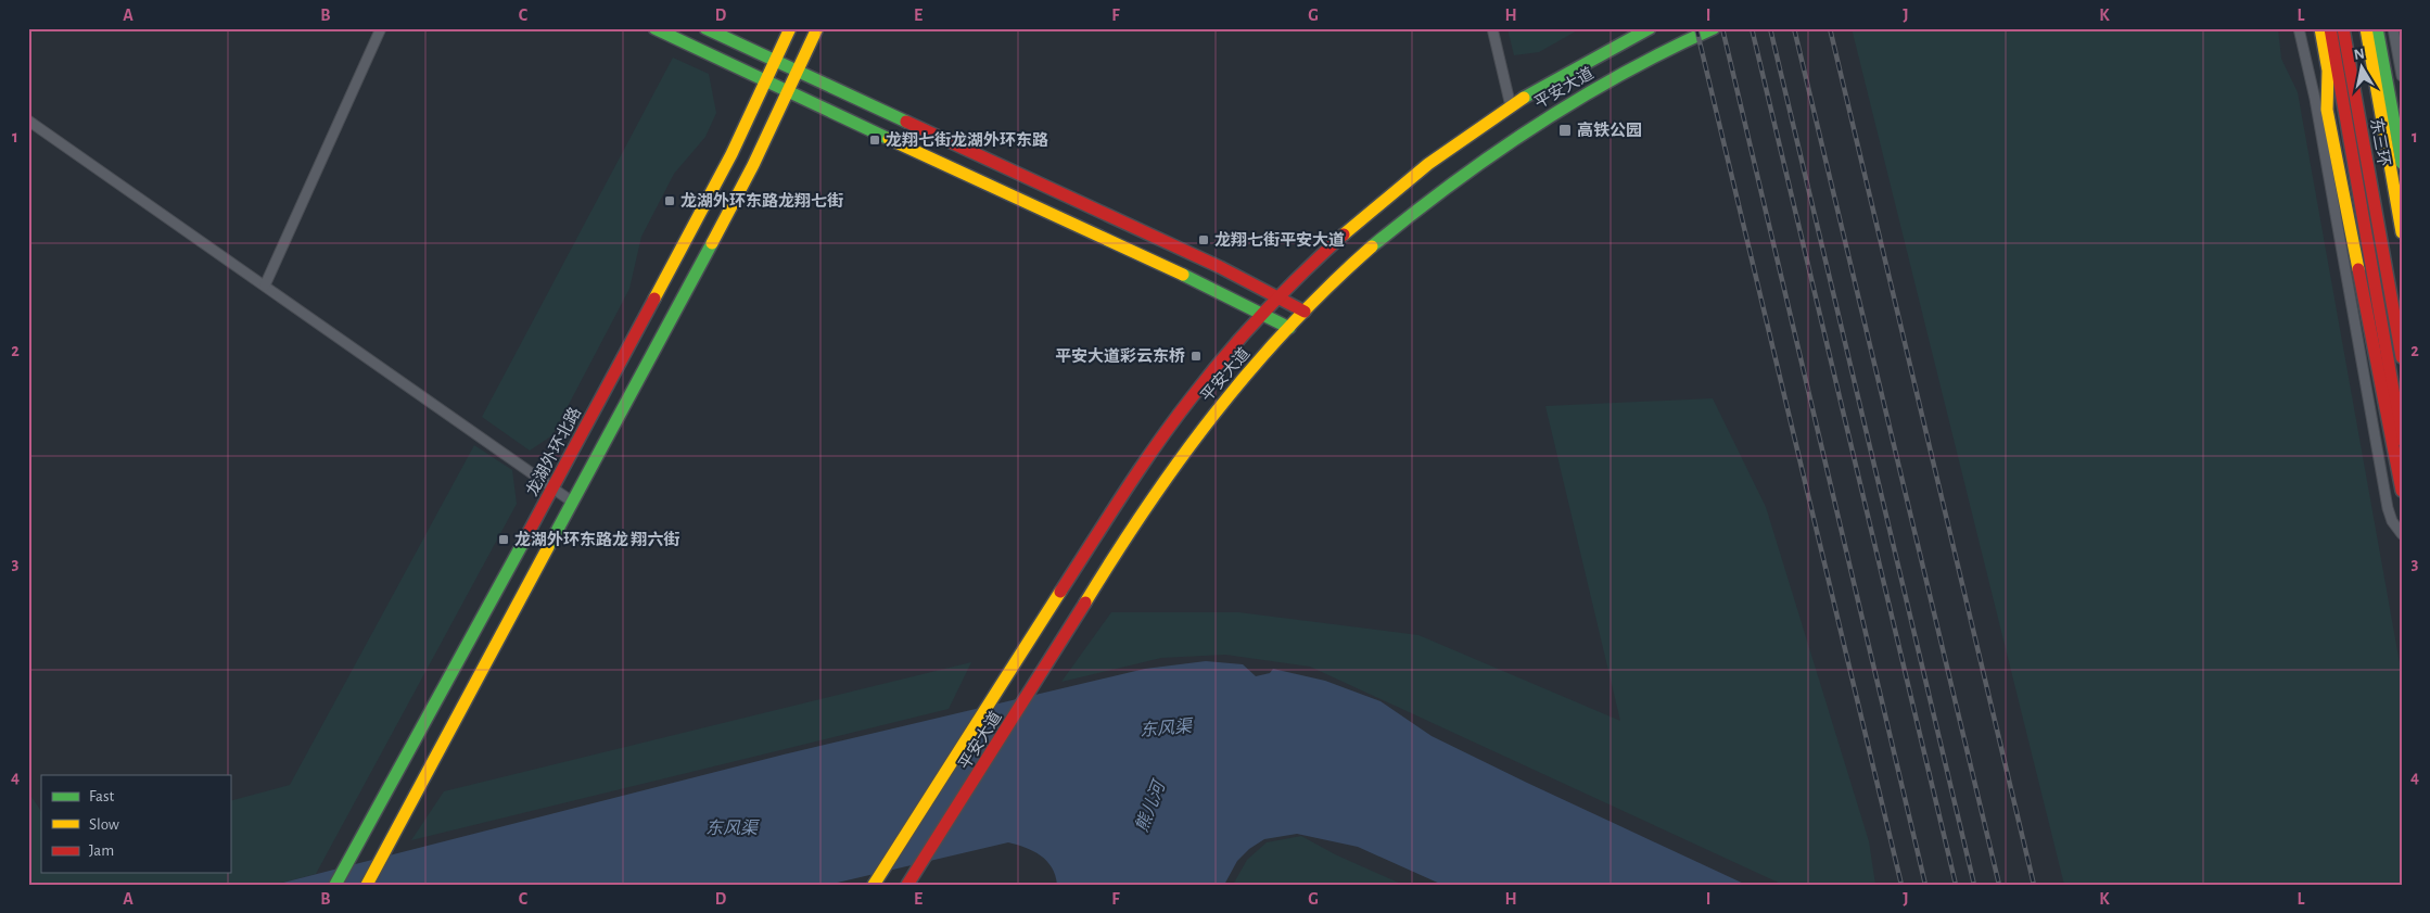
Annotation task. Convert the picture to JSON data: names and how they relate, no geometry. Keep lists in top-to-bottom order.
{
  "streets": {
    "main road": ["平安大道", "东三环", "龙湖外环北路"]
  },
  "water": ["东风渠", "熊儿河"],
  "places": {
    "transit": [
      "高铁公园",
      "龙翔七街龙湖外环东路",
      "龙湖外环东路龙翔七街",
      "龙翔七街平安大道",
      "平安大道彩云东桥",
      "龙湖外环东路龙 翔六街"
    ]
  },
  "legend": ["Fast", "Slow", "Jam"],
  "north": "top",
  "grid": {
    "columns": [
      "A",
      "B",
      "C",
      "D",
      "E",
      "F",
      "G",
      "H",
      "I",
      "J",
      "K",
      "L"
    ],
    "rows": [
      "1",
      "2",
      "3",
      "4"
    ]
  }
}
